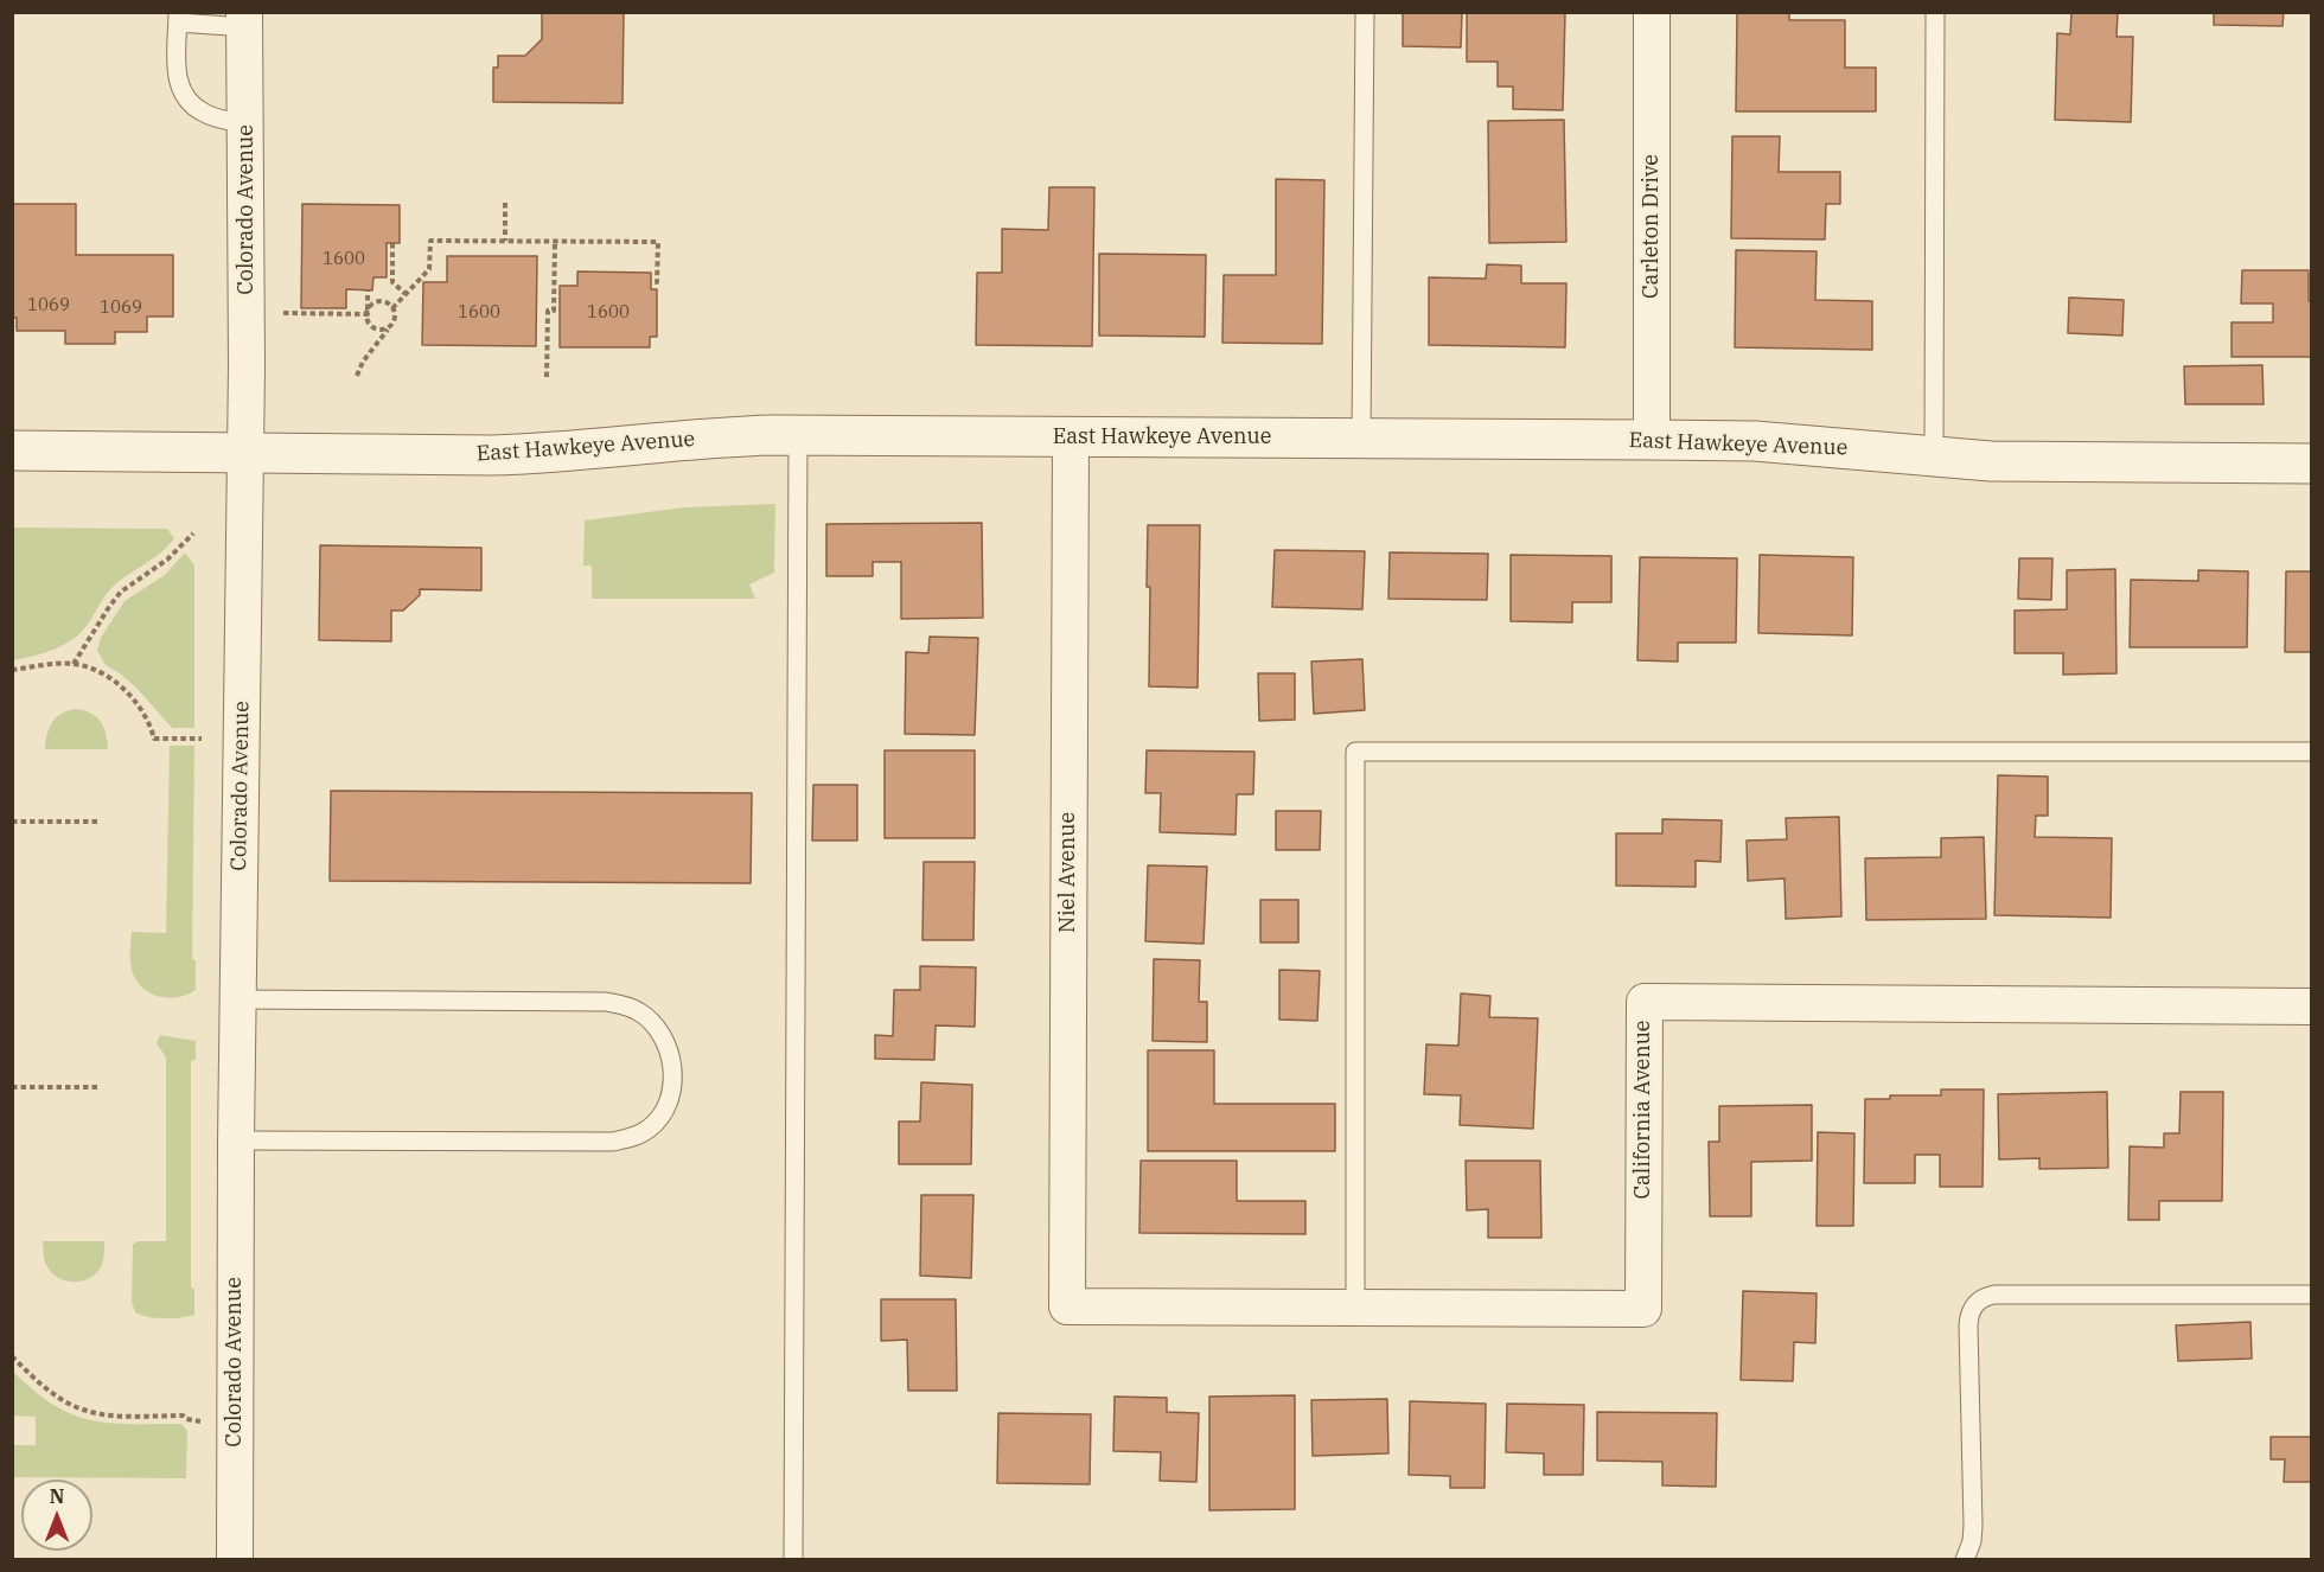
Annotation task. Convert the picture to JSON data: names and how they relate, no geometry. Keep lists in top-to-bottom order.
{
  "streets": {
    "street": [
      "Colorado Avenue",
      "Carleton Drive",
      "East Hawkeye Avenue",
      "Niel Avenue",
      "California Avenue"
    ]
  },
  "crossings": [
    ["Colorado Avenue", "East Hawkeye Avenue"],
    ["Carleton Drive", "East Hawkeye Avenue"],
    ["East Hawkeye Avenue", "Niel Avenue"],
    ["Niel Avenue", "California Avenue"]
  ],
  "house_numbers": [
    "1600",
    "1069",
    "1069",
    "1600",
    "1600"
  ],
  "north": "top"
}
